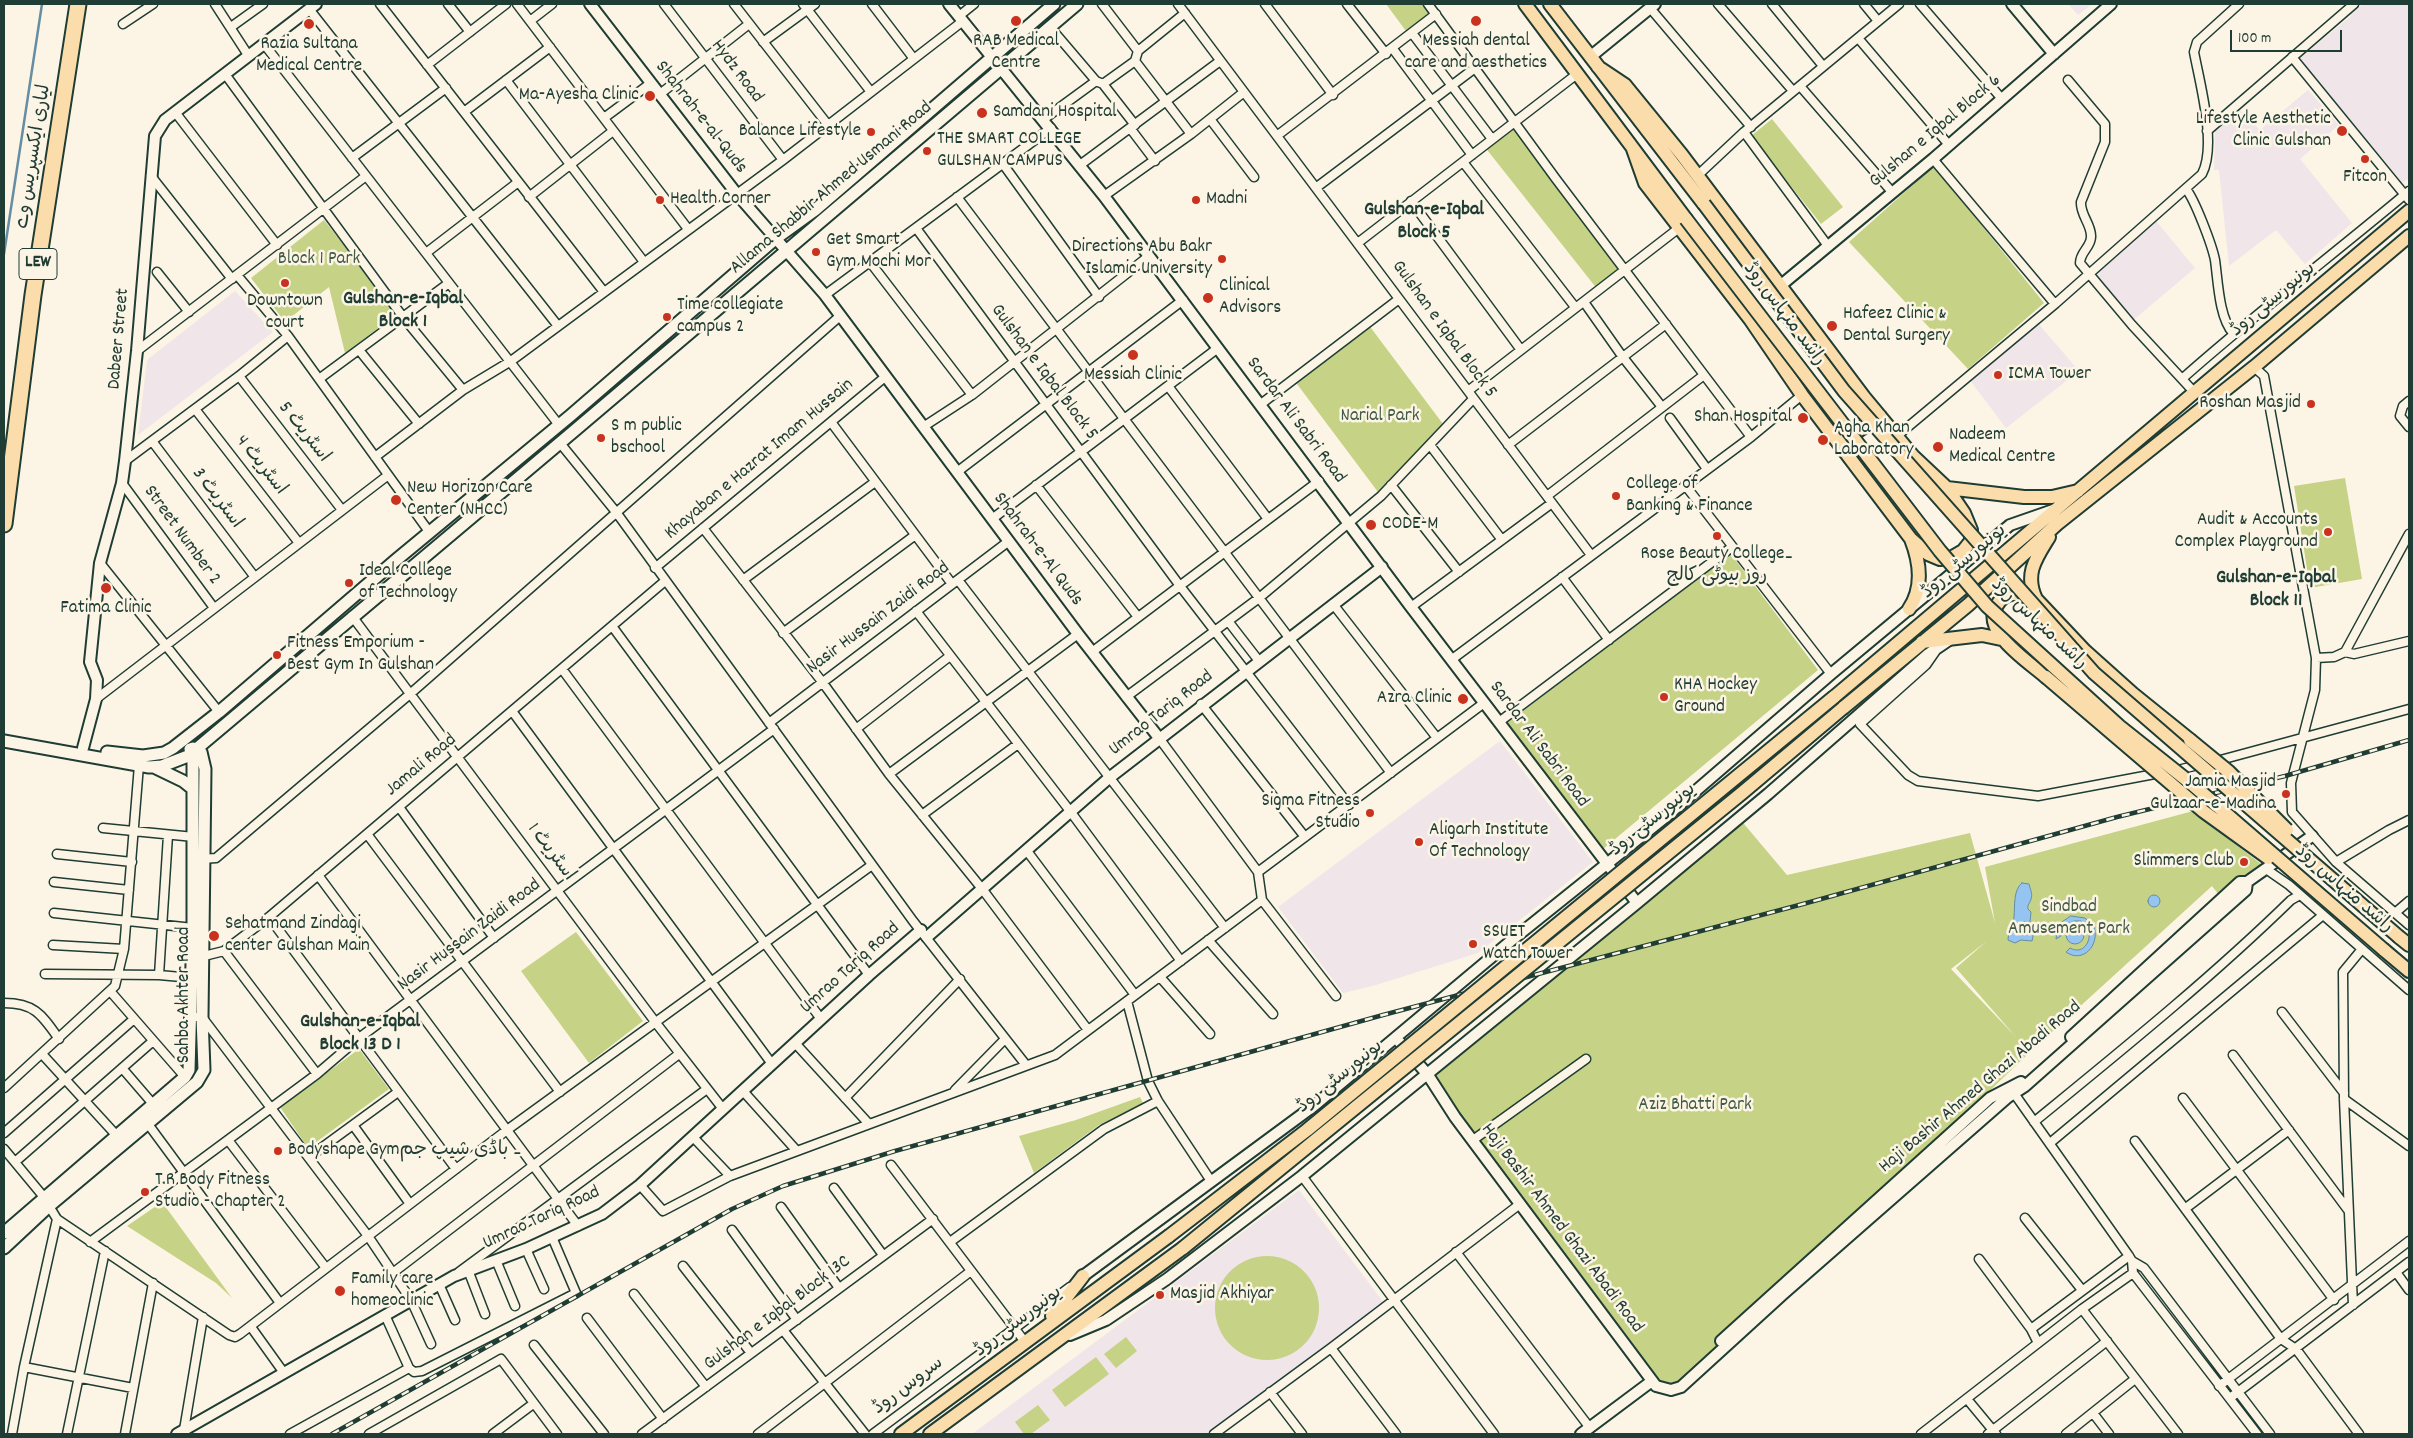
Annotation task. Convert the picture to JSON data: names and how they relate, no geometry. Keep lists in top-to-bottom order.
{
  "streets": {
    "highway": ["لیاری ایکسپریس وے", "LEW"],
    "main road": [
      "Allama Shabbir Ahmed Usmani Road",
      "یونیورسٹی روڈ",
      "راشد منہاس روڈ",
      "Sahba Akhter Road"
    ],
    "street": [
      "Hydz Road",
      "Shahrah-e-al-Quds",
      "Gulshan e Iqbal Block 6",
      "Gulshan e Iqbal Block 5",
      "Dabeer Street",
      "Sardar Ali Sabri Road",
      "اسٹریٹ 5",
      "Khayaban e Hazrat Imam Hussain",
      "اسٹریٹ 4",
      "اسٹریٹ 3",
      "Street Number 2",
      "Shahrah-e-Al Quds",
      "Nasir Hussain Zaidi Road",
      "Umrao Tariq Road",
      "Jamali Road",
      "اسٹریٹ 1",
      "Haji Bashir Ahmed Ghazi Abadi Road",
      "Gulshan e Iqbal Block 13C",
      "سروس روڈ"
    ]
  },
  "crossings": [
    ["Shahrah-e-al-Quds", "Allama Shabbir Ahmed Usmani Road"],
    ["Shahrah-e-al-Quds", "Shahrah-e-Al Quds"],
    ["Allama Shabbir Ahmed Usmani Road", "Sardar Ali Sabri Road"],
    ["Allama Shabbir Ahmed Usmani Road", "Shahrah-e-Al Quds"],
    ["Allama Shabbir Ahmed Usmani Road", "اسٹریٹ 1"],
    ["Allama Shabbir Ahmed Usmani Road", "Sahba Akhter Road"],
    ["Gulshan e Iqbal Block 5", "Umrao Tariq Road"],
    ["Dabeer Street", "Street Number 2"],
    ["Sardar Ali Sabri Road", "Umrao Tariq Road"],
    ["Khayaban e Hazrat Imam Hussain", "Shahrah-e-Al Quds"],
    ["Shahrah-e-Al Quds", "Nasir Hussain Zaidi Road"],
    ["Shahrah-e-Al Quds", "Umrao Tariq Road"],
    ["Nasir Hussain Zaidi Road", "اسٹریٹ 1"],
    ["Umrao Tariq Road", "اسٹریٹ 1"],
    ["Jamali Road", "اسٹریٹ 1"],
    ["Jamali Road", "Sahba Akhter Road"]
  ],
  "districts": [
    "Gulshan-e-Iqbal Block 5",
    "Gulshan-e-Iqbal Block 1",
    "Gulshan-e-Iqbal Block 11",
    "Gulshan-e-Iqbal Block 13 D 1"
  ],
  "parks": [
    "Block 1 Park",
    "Narial Park",
    "Sindbad Amusement Park",
    "Aziz Bhatti Park"
  ],
  "places": [
    "RAB Medical Centre",
    "Messiah dental care and aesthetics",
    "Razia Sultana Medical Centre",
    "Ma-Ayesha Clinic",
    "Samdani Hospital",
    "Lifestyle Aesthetic Clinic Gulshan",
    "Balance Lifestyle",
    "THE SMART COLLEGE GULSHAN CAMPUS",
    "Fitcon",
    "Health Corner",
    "Madni",
    "Get Smart Gym Mochi Mor",
    "Directions Abu Bakr Islamic University",
    "Downtown court",
    "Clinical Advisors",
    "Time collegiate campus 2",
    "Hafeez Clinic & Dental Surgery",
    "Messiah Clinic",
    "ICMA Tower",
    "Roshan Masjid",
    "Shan Hospital",
    "S m public bschool",
    "Agha Khan Laboratory",
    "Nadeem Medical Centre",
    "College of Banking & Finance",
    "New Horizon Care Center (NHCC)",
    "CODE-M",
    "Audit & Accounts Complex Playground",
    "Rose Beauty College۔ روز بیوٹی کالج",
    "Ideal College of Technology",
    "Fatima Clinic",
    "Fitness Emporium - Best Gym In Gulshan",
    "KHA Hockey Ground",
    "Azra Clinic",
    "Jamia Masjid Gulzaar-e-Madina",
    "Sigma Fitness Studio",
    "Aligarh Institute Of Technology",
    "Slimmers Club",
    "Sehatmand Zindagi center Gulshan Main",
    "SSUET Watch Tower",
    "Bodyshape Gym۔ باڈی شیپ جم",
    "T.R Body Fitness Studio - Chapter 2",
    "Family care homeoclinic",
    "Masjid Akhiyar"
  ],
  "scale_bar": "100 m"
}
